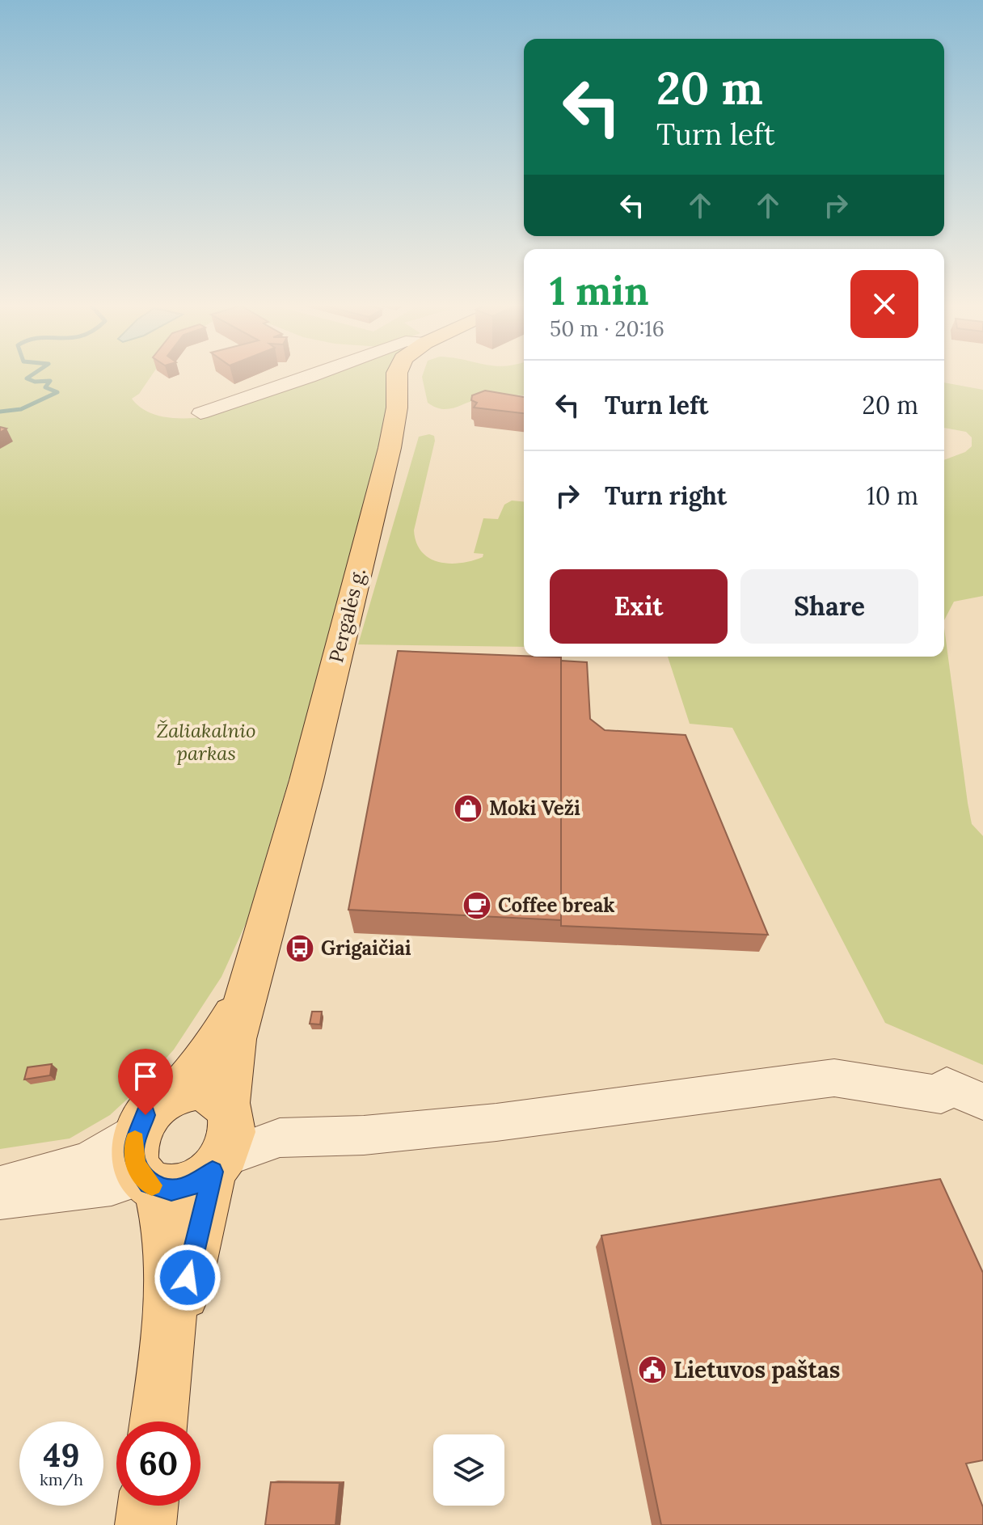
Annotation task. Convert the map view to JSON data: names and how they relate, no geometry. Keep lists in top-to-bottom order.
{
  "streets": {
    "main road": ["Pergalės g."]
  },
  "parks": ["Žaliakalnio parkas"],
  "places": {
    "shop": ["Moki Veži"],
    "cafe": ["Coffee break"],
    "bus stop": ["Grigaičiai"],
    "public building": ["Lietuvos paštas"]
  },
  "page": {
    "turn": ["20 m", "Turn left"],
    "heading": ["1 min", "50 m · 20:16"],
    "list": [
      {
        "name": "Turn left",
        "value": "20 m"
      },
      {
        "name": "Turn right",
        "value": "10 m"
      }
    ],
    "buttons": ["Exit", "Share"],
    "speed": "49 km/h",
    "limit": "60"
  }
}
